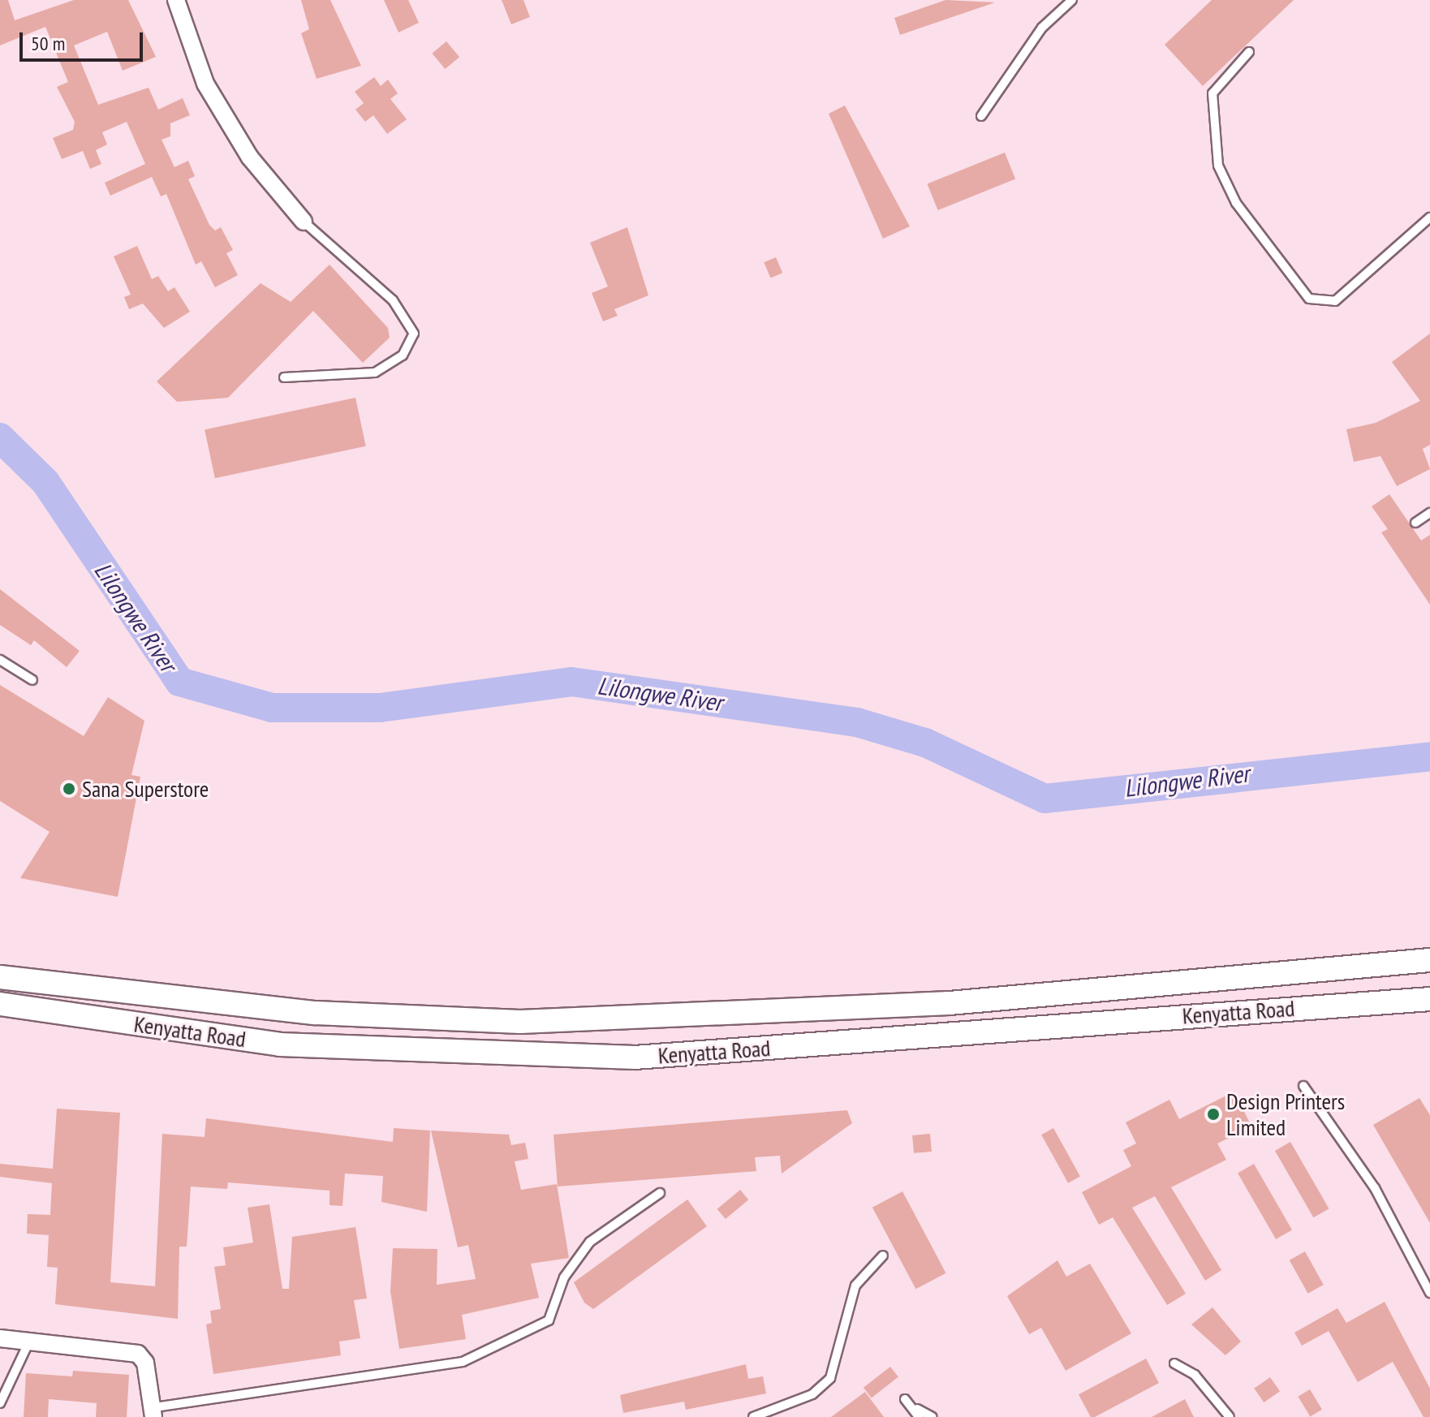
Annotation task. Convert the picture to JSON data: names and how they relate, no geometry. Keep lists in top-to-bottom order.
{
  "streets": {
    "main road": ["Kenyatta Road"]
  },
  "water": ["Lilongwe River"],
  "places": ["Sana Superstore", "Design Printers Limited"],
  "scale_bar": "50 m"
}
